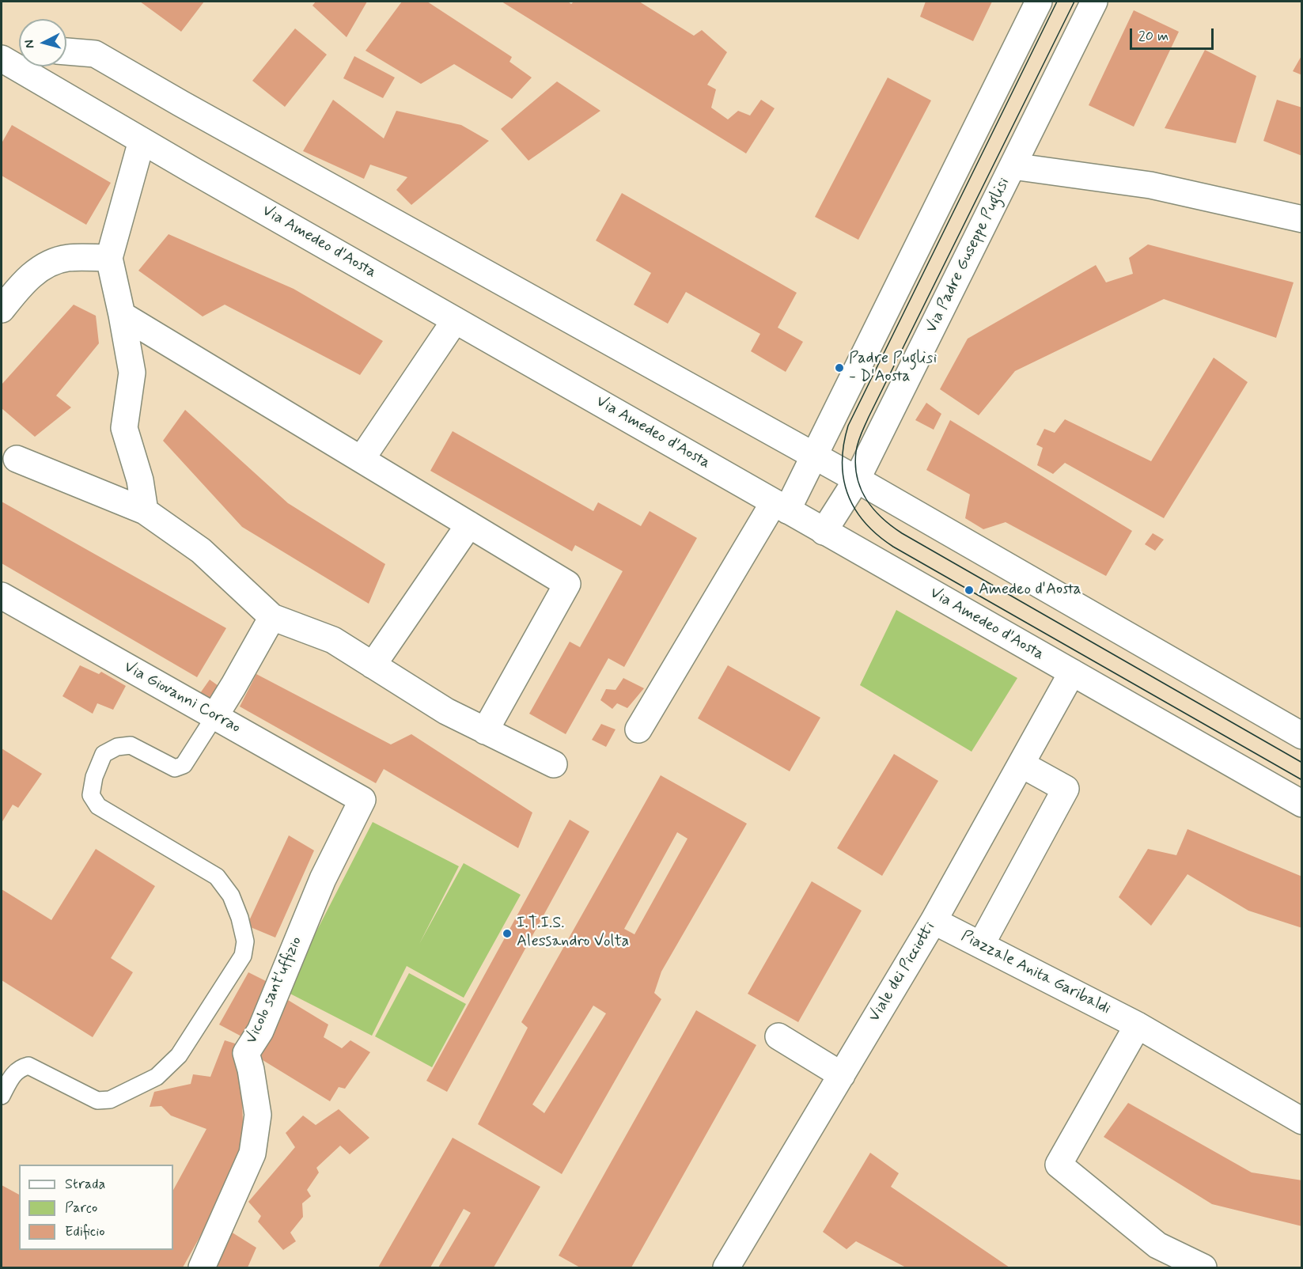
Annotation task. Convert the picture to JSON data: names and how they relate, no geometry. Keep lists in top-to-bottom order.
{
  "streets": {
    "street": [
      "Via Amedeo d'Aosta",
      "Via Padre Guseppe Puglisi",
      "Via Giovanni Corrao",
      "Viale dei Picciotti",
      "Piazzale Anita Garibaldi",
      "Vicolo sant'uffizio"
    ]
  },
  "crossings": [
    ["Via Amedeo d'Aosta", "Via Padre Guseppe Puglisi"],
    ["Via Amedeo d'Aosta", "Viale dei Picciotti"],
    ["Via Giovanni Corrao", "Vicolo sant'uffizio"],
    ["Viale dei Picciotti", "Piazzale Anita Garibaldi"]
  ],
  "places": ["Padre Puglisi - D'Aosta", "Amedeo d'Aosta", "I.T.I.S. Alessandro Volta"],
  "legend": ["Strada", "Parco", "Edificio"],
  "scale_bar": "20 m",
  "north": "left"
}
